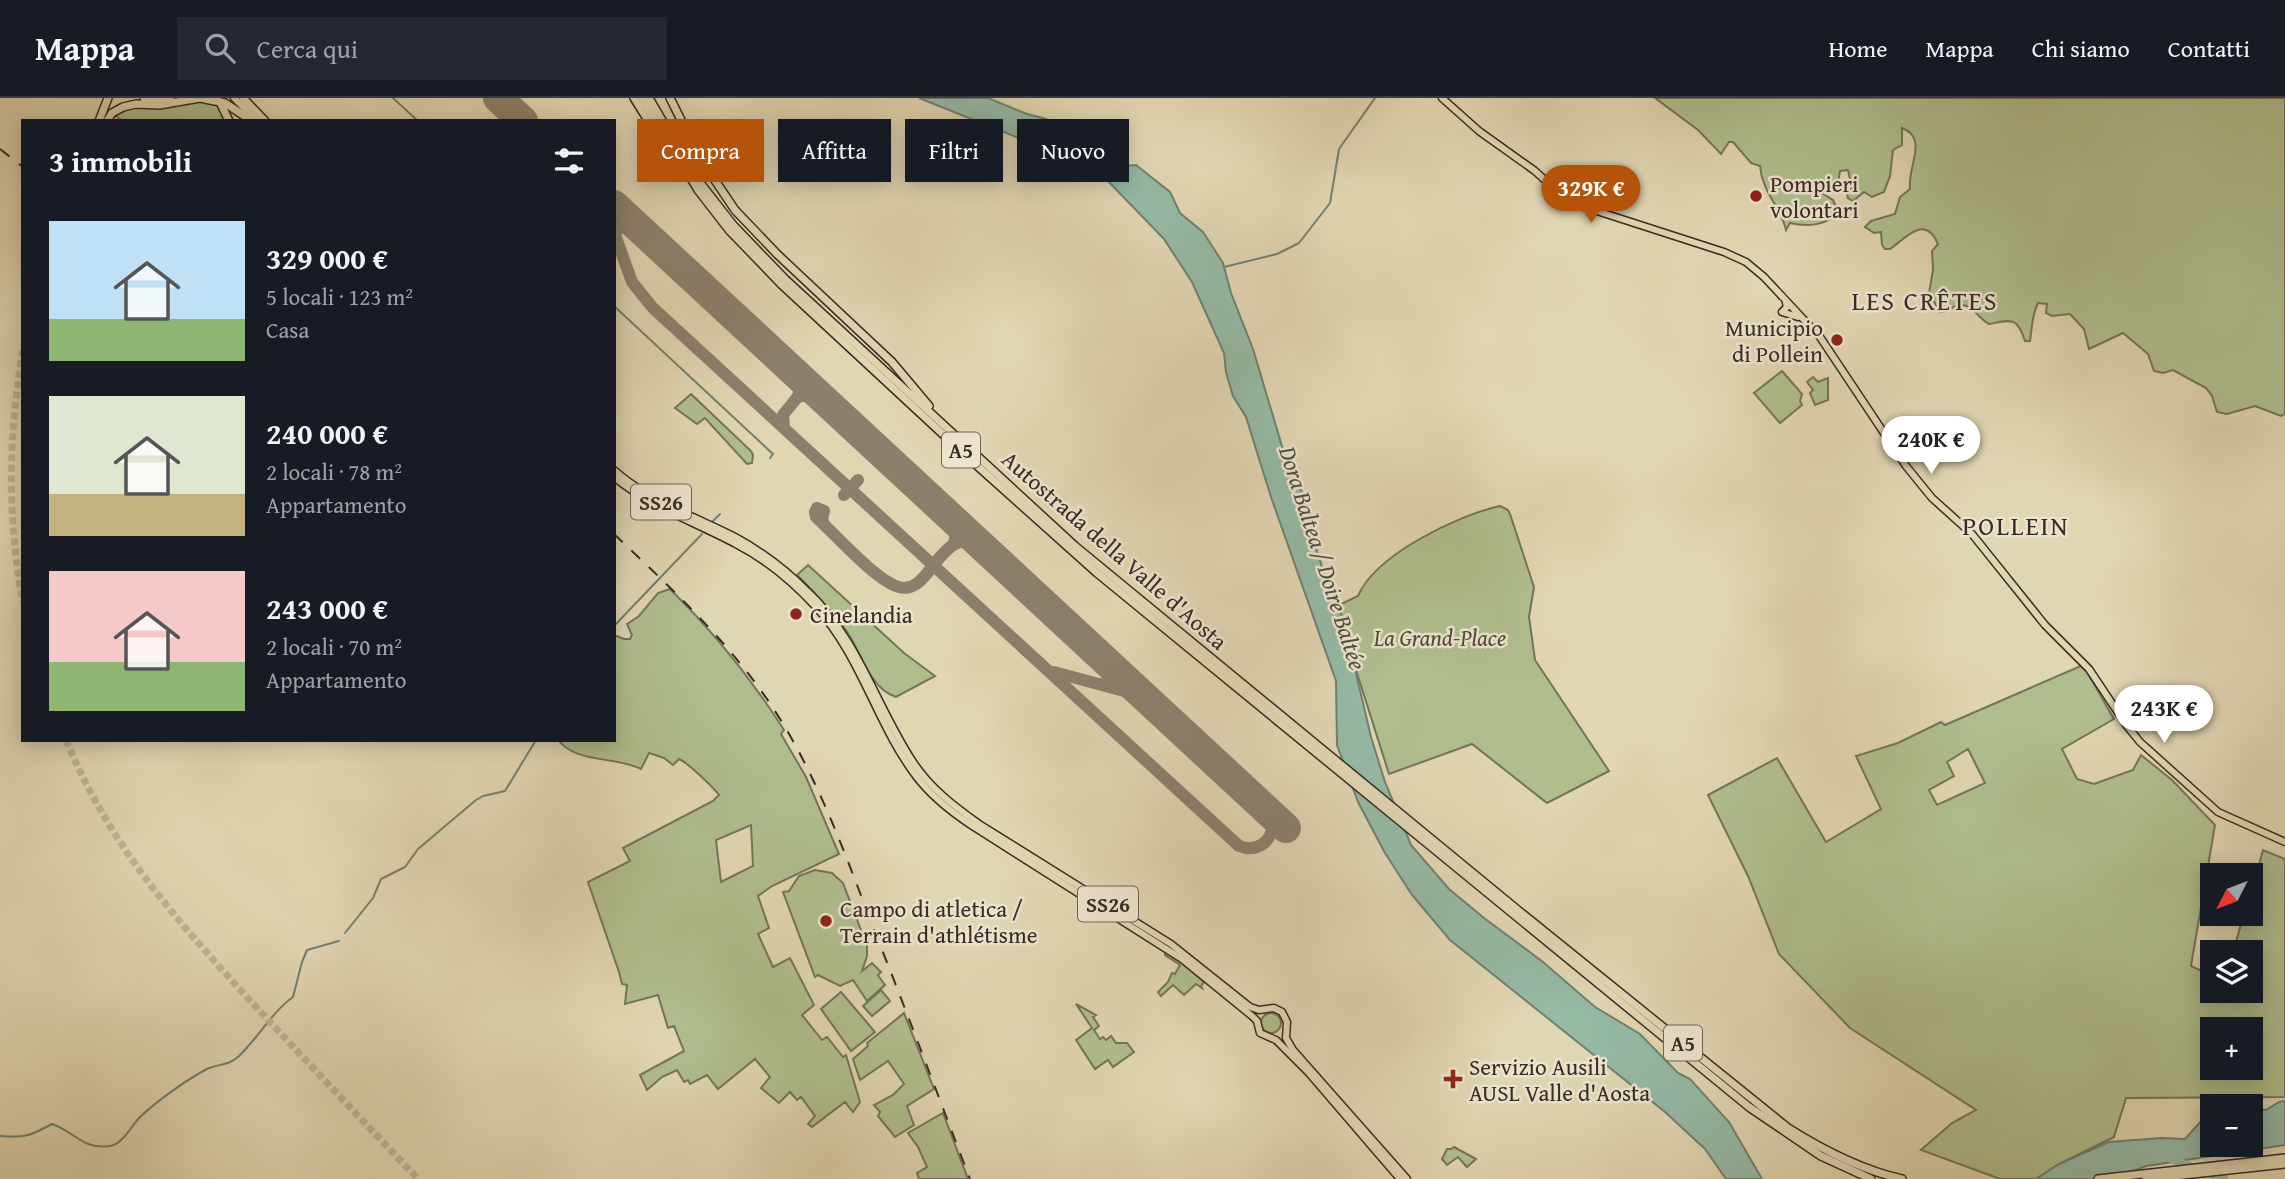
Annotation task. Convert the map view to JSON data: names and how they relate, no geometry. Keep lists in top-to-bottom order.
{
  "streets": {
    "highway": ["A5", "Autostrada della Valle d'Aosta"],
    "main road": ["SS26"]
  },
  "crossings": [
    ["A5", "Autostrada della Valle d'Aosta"]
  ],
  "districts": ["LES CRÊTES", "POLLEIN"],
  "water": ["Dora Baltea / Doire Baltée"],
  "parks": ["La Grand-Place"],
  "places": {
    "other": [
      "Pompieri volontari",
      "Municipio di Pollein",
      "Cinelandia",
      "Campo di atletica / Terrain d'athlétisme"
    ],
    "health": ["Servizio Ausili AUSL Valle d'Aosta"]
  },
  "north": "bottom left",
  "page": {
    "header": "Mappa",
    "search": "Cerca qui",
    "nav": [
      "Home",
      "Mappa",
      "Chi siamo",
      "Contatti"
    ],
    "chip": [
      "Compra",
      "Affitta",
      "Filtri",
      "Nuovo"
    ],
    "heading": "3 immobili",
    "price": ["329K €", "240K €", "243K €"],
    "list": [
      {
        "name": "329 000 €",
        "note": "5 locali · 123 m² · Casa"
      },
      {
        "name": "240 000 €",
        "note": "2 locali · 78 m² · Appartamento"
      },
      {
        "name": "243 000 €",
        "note": "2 locali · 70 m² · Appartamento"
      }
    ],
    "map_buttons": ["+", "−"]
  }
}
